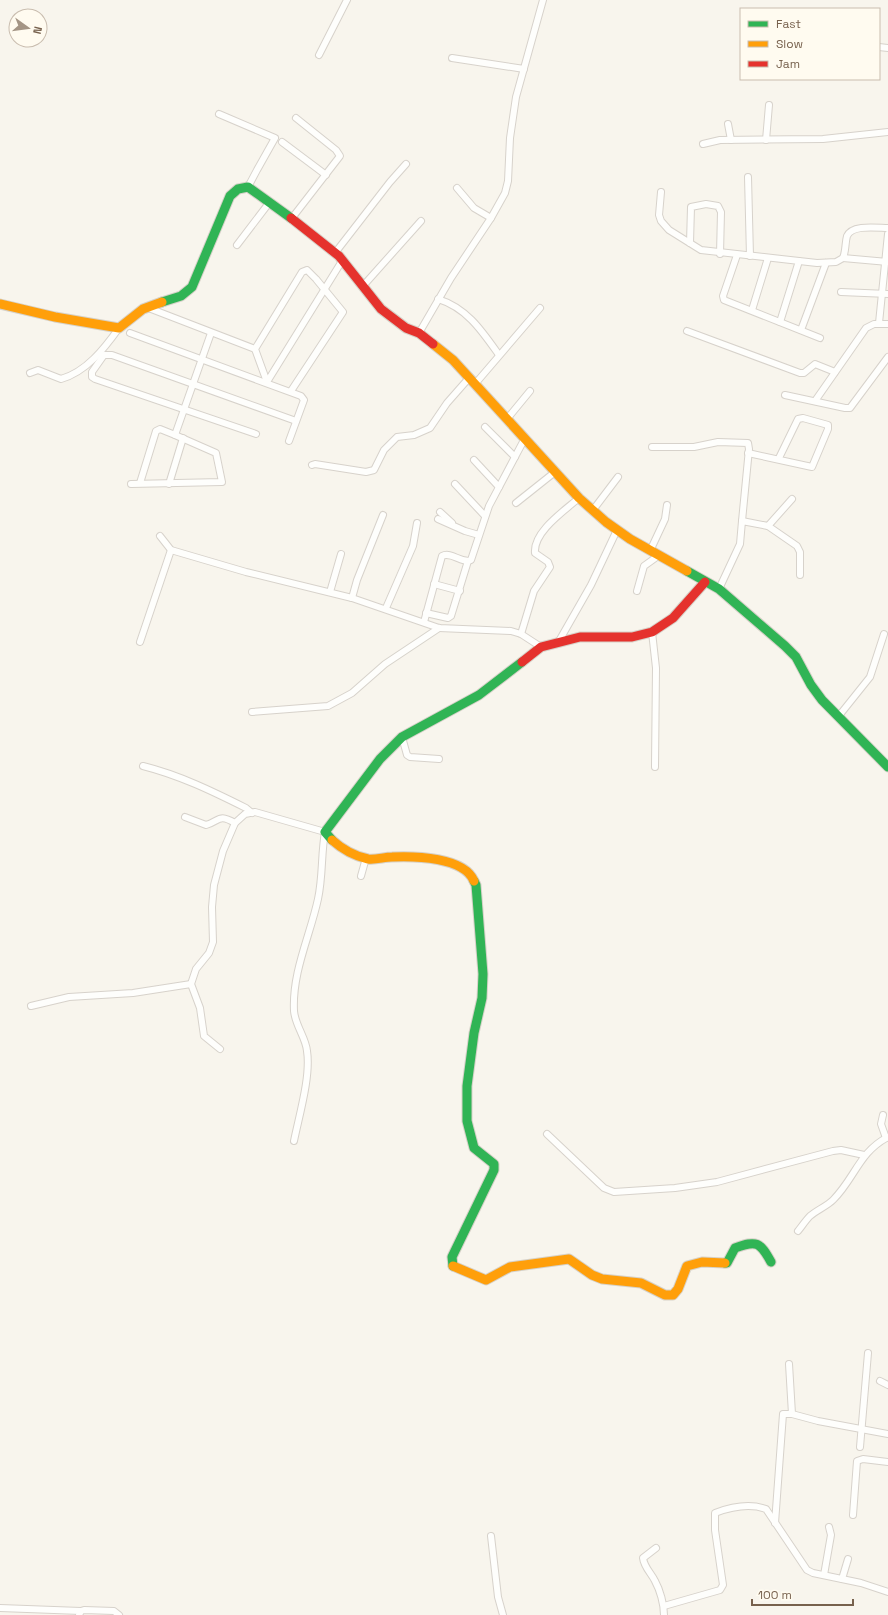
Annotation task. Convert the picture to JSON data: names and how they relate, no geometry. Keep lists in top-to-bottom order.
{
  "legend": ["Fast", "Slow", "Jam"],
  "scale_bar": "100 m",
  "north": "right"
}
